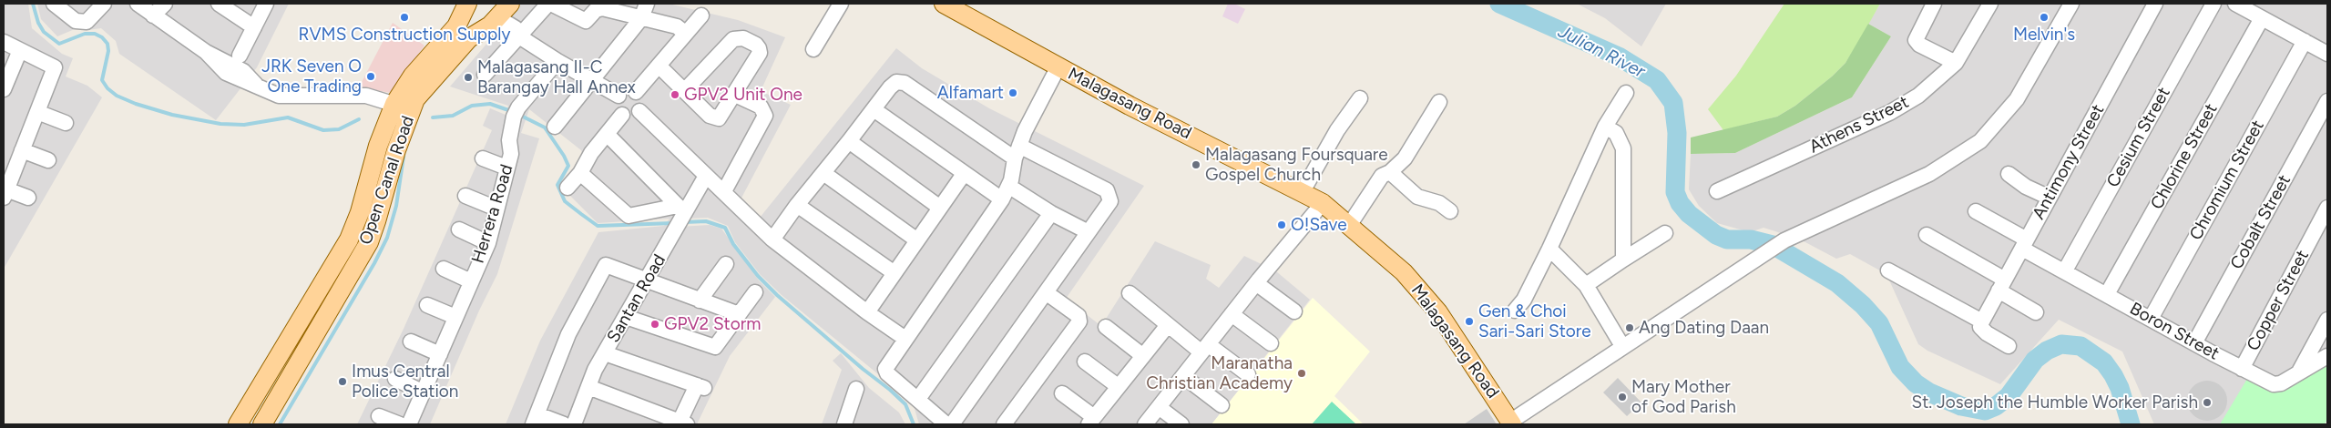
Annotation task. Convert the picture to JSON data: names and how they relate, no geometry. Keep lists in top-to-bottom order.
{
  "streets": {
    "main road": ["Malagasang Road", "Open Canal Road"],
    "street": [
      "Athens Street",
      "Cesium Street",
      "Chlorine Street",
      "Antimony Street",
      "Chromium Street",
      "Herrera Road",
      "Cobalt Street",
      "Santan Road",
      "Copper Street",
      "Boron Street"
    ]
  },
  "crossings": [
    ["Cesium Street", "Boron Street"],
    ["Chlorine Street", "Boron Street"],
    ["Antimony Street", "Boron Street"],
    ["Chromium Street", "Boron Street"],
    ["Cobalt Street", "Boron Street"],
    ["Copper Street", "Boron Street"]
  ],
  "water": ["Julian River"],
  "places": [
    "RVMS Construction Supply",
    "Melvin's",
    "JRK Seven O One Trading",
    "Malagasang II-C Barangay Hall Annex",
    "Alfamart",
    "GPV2 Unit One",
    "Malagasang Foursquare Gospel Church",
    "O!Save",
    "Gen & Choi Sari-Sari Store",
    "GPV2 Storm",
    "Ang Dating Daan",
    "Maranatha Christian Academy",
    "Imus Central Police Station",
    "Mary Mother of God Parish",
    "St. Joseph the Humble Worker Parish"
  ]
}
